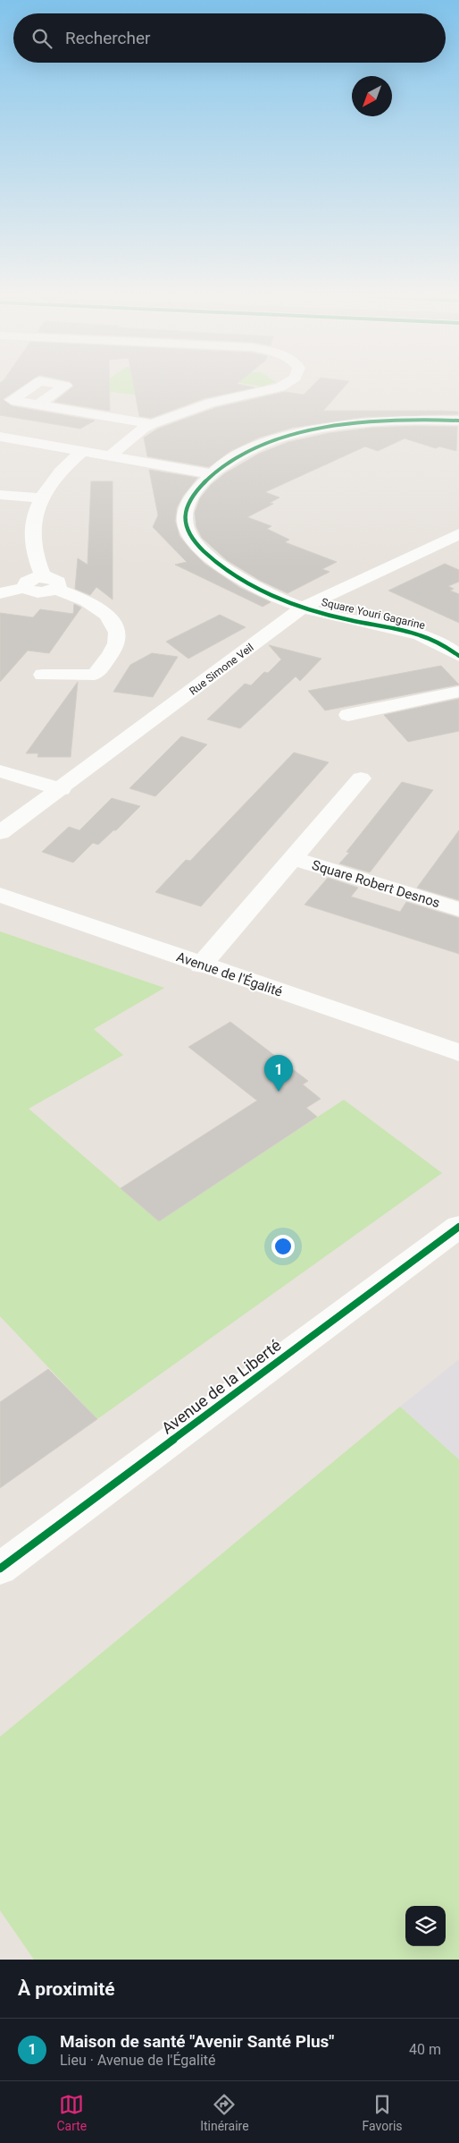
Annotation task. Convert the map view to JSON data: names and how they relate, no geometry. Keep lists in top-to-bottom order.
{
  "streets": {
    "street": [
      "Square Youri Gagarine",
      "Rue Simone Veil",
      "Square Robert Desnos",
      "Avenue de l'Égalité",
      "Avenue de la Liberté"
    ]
  },
  "crossings": [
    ["Square Youri Gagarine", "Rue Simone Veil"],
    ["Square Robert Desnos", "Avenue de l'Égalité"]
  ],
  "north": "bottom left",
  "page": {
    "search": "Rechercher",
    "pins": "1",
    "heading": "À proximité",
    "list": [
      {
        "mark": "1",
        "name": "Maison de santé \"Avenir Santé Plus\"",
        "note": "Lieu · Avenue de l'Égalité",
        "value": "40 m"
      }
    ],
    "nav": ["Carte", "Itinéraire", "Favoris"]
  }
}
